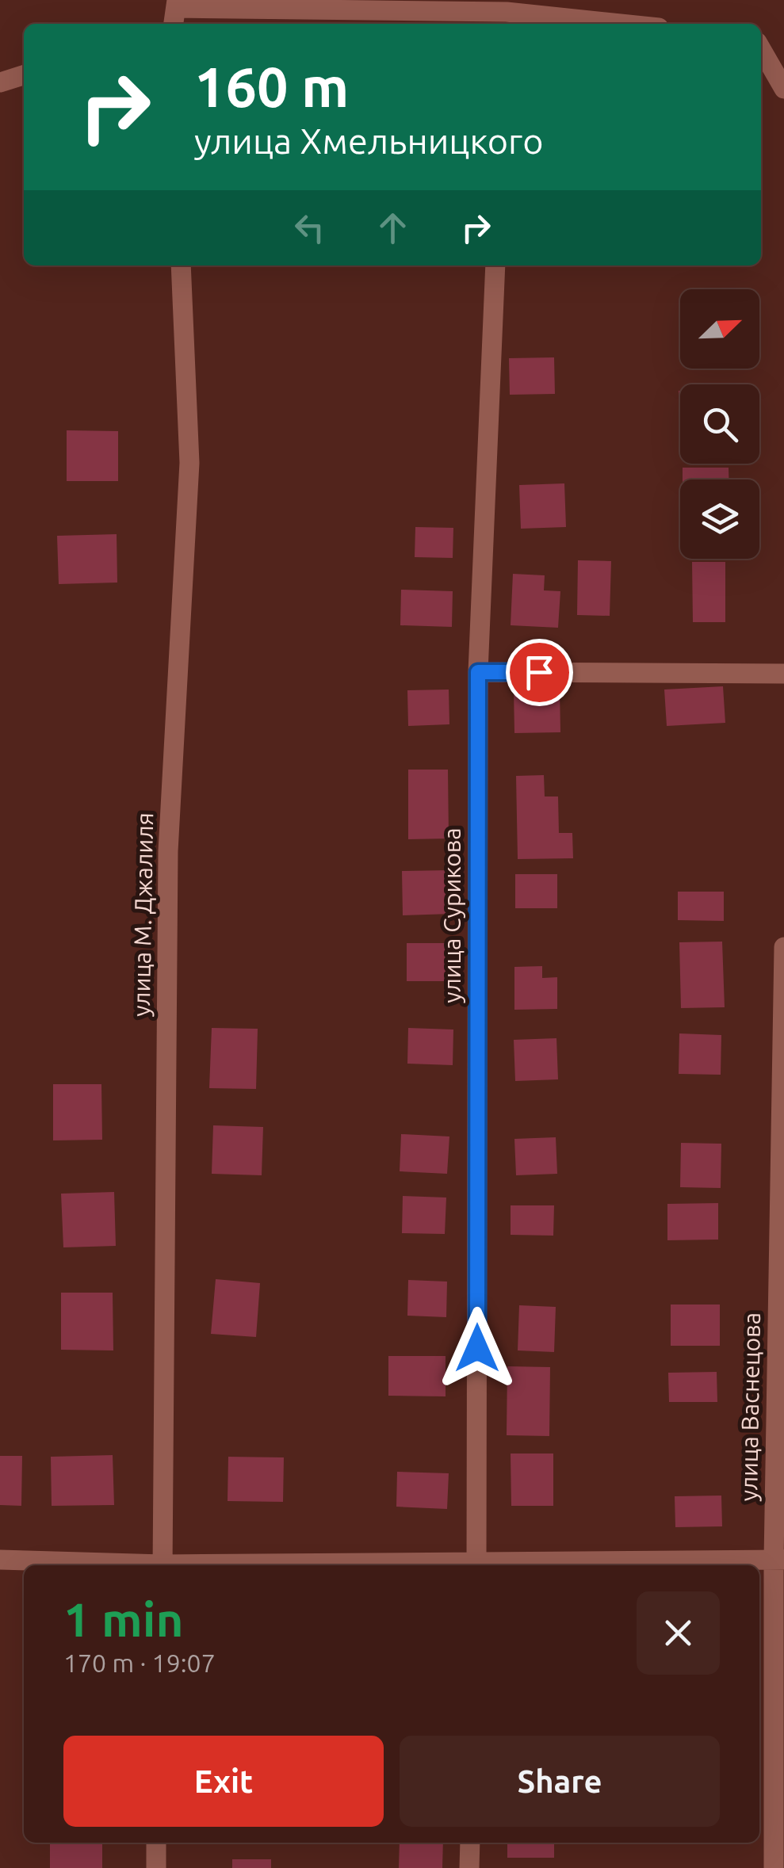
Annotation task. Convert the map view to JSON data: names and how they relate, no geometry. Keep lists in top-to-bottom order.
{
  "streets": {
    "street": ["улица М. Джалиля", "улица Сурикова", "улица Васнецова"]
  },
  "north": "top right",
  "page": {
    "turn": ["160 m", "улица Хмельницкого"],
    "heading": ["1 min", "170 m · 19:07"],
    "buttons": ["Exit", "Share"]
  }
}
